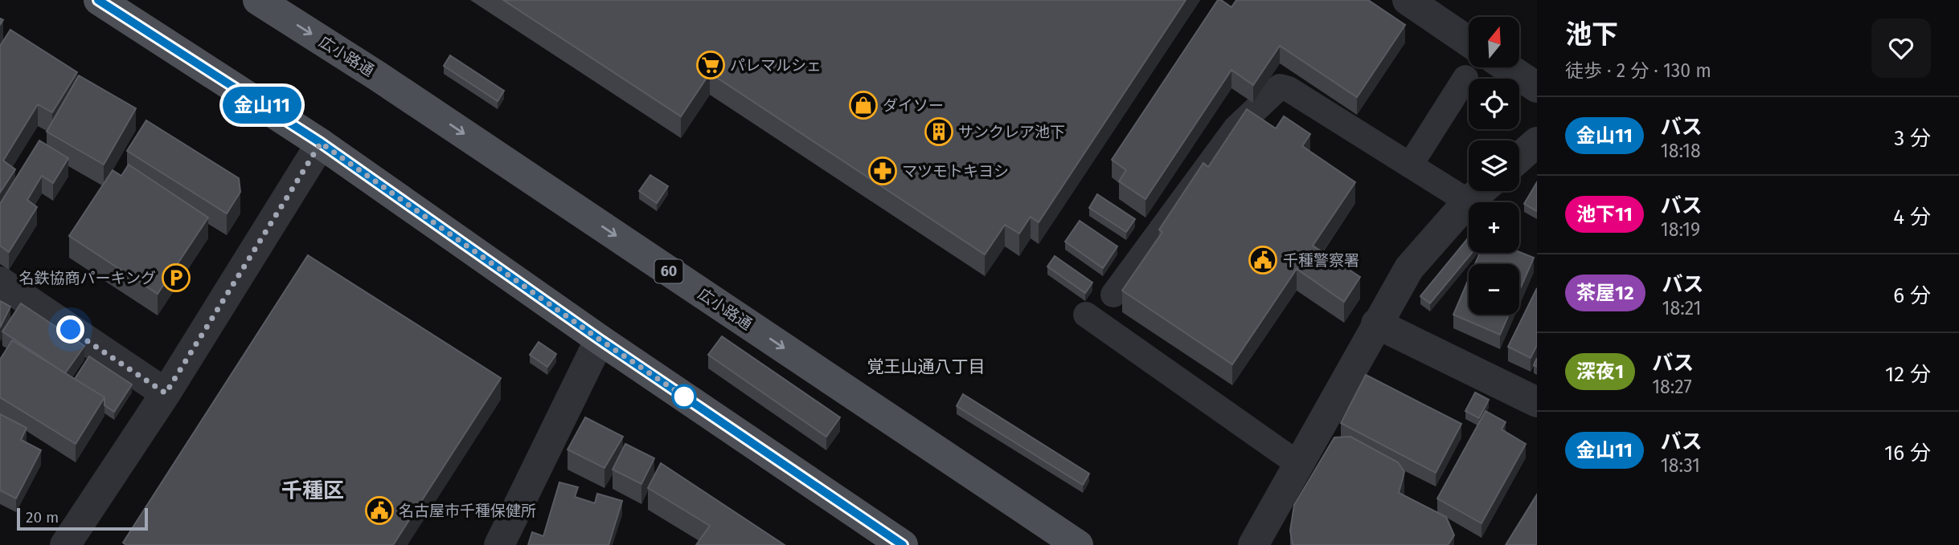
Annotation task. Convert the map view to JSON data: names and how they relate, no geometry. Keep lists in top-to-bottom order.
{
  "streets": {
    "main road": ["広小路通", "60"]
  },
  "districts": ["覚王山通八丁目", "千種区"],
  "places": {
    "supermarket": ["パレマルシェ"],
    "shop": ["ダイソー"],
    "building": ["サンクレア池下"],
    "pharmacy": ["マツモトキヨシ"],
    "public building": ["千種警察署", "名古屋市千種保健所"],
    "parking": ["名鉄協商パーキング"]
  },
  "lines": ["bus line 金山11"],
  "scale_bar": "20 m",
  "north": "top",
  "page": {
    "on_map": "金山11",
    "heading": ["池下", "徒歩 · 2 分 · 130 m"],
    "map_buttons": ["+", "−"],
    "list": [
      {
        "mark": "金山11",
        "name": "バス",
        "note": "18:18",
        "value": "3 分"
      },
      {
        "mark": "池下11",
        "name": "バス",
        "note": "18:19",
        "value": "4 分"
      },
      {
        "mark": "茶屋12",
        "name": "バス",
        "note": "18:21",
        "value": "6 分"
      },
      {
        "mark": "深夜1",
        "name": "バス",
        "note": "18:27",
        "value": "12 分"
      },
      {
        "mark": "金山11",
        "name": "バス",
        "note": "18:31",
        "value": "16 分"
      }
    ],
    "scale": "20 m"
  }
}
